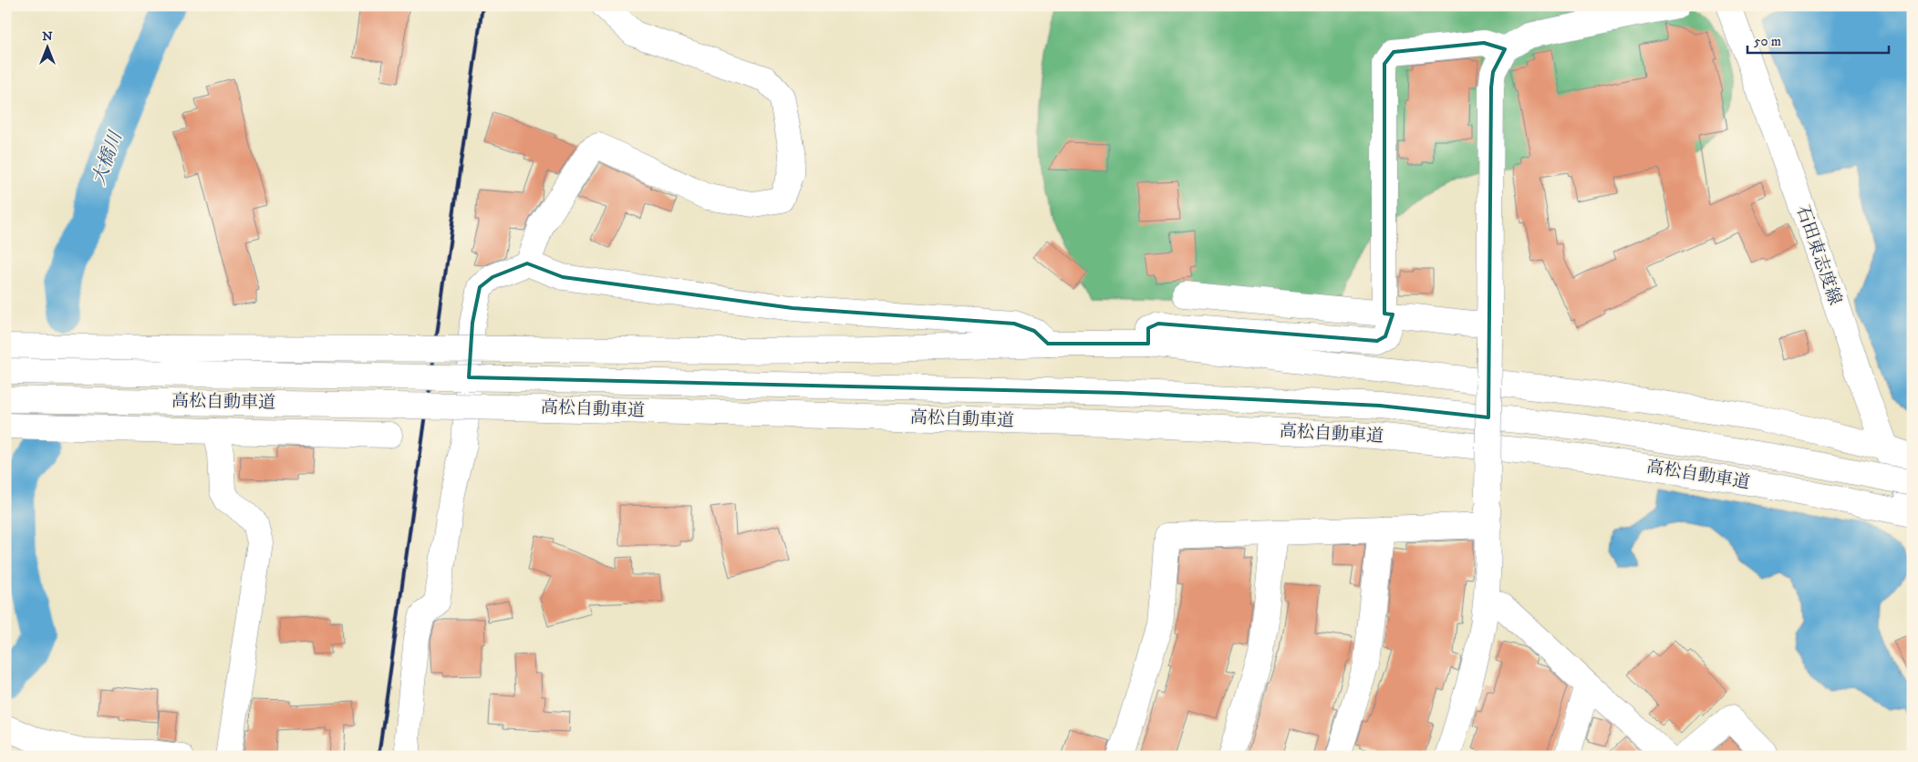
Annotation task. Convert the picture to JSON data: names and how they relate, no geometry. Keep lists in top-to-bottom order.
{
  "streets": {
    "main road": ["石田東志度線", "高松自動車道"]
  },
  "water": ["大橋川"],
  "scale_bar": "50 m",
  "north": "top"
}
